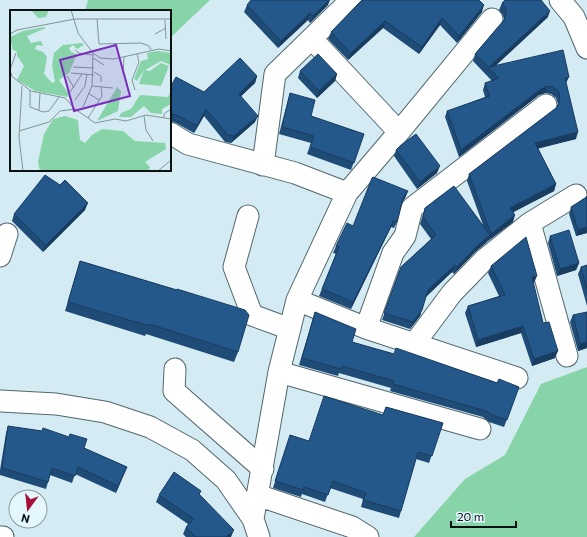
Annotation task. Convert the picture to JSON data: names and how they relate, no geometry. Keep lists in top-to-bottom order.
{
  "scale_bar": "20 m",
  "north": "bottom"
}
